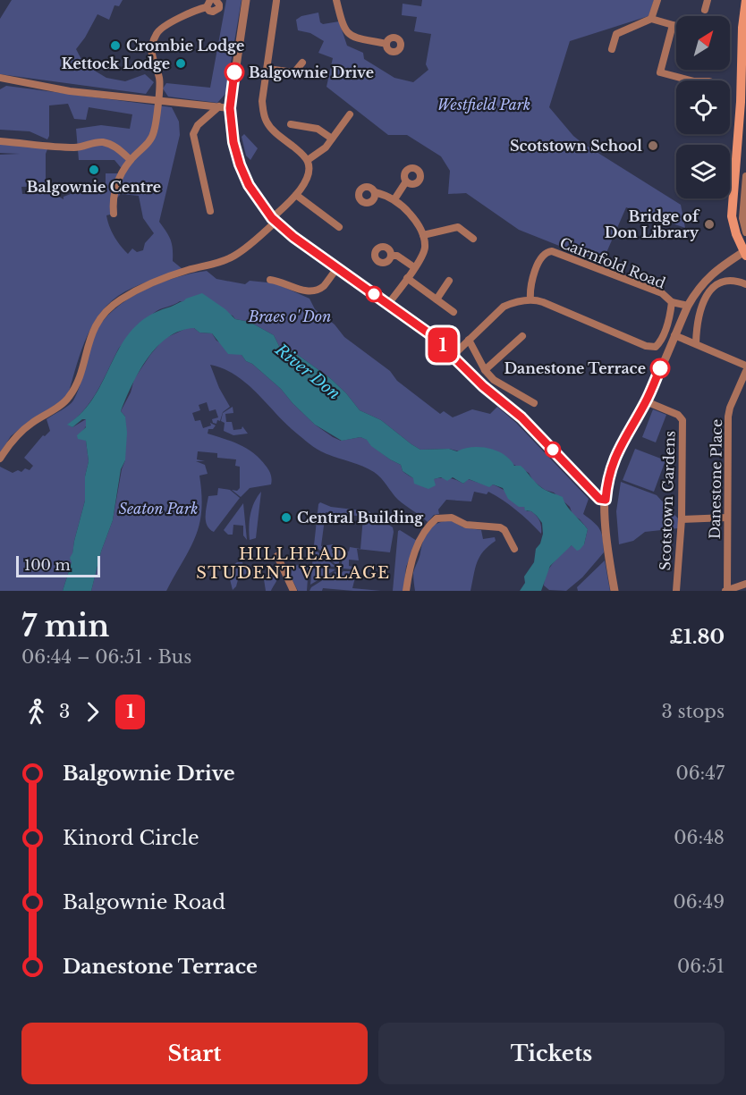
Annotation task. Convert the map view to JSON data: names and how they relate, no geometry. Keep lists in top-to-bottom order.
{
  "streets": {
    "street": ["Cairnfold Road", "Danestone Place", "Scotstown Gardens"]
  },
  "districts": ["HILLHEAD STUDENT VILLAGE"],
  "water": ["River Don"],
  "parks": ["Westfield Park", "Braes o' Don", "Seaton Park"],
  "places": [
    "Crombie Lodge",
    "Kettock Lodge",
    "Balgownie Drive",
    "Scotstown School",
    "Balgownie Centre",
    "Bridge of Don Library",
    "Danestone Terrace",
    "Central Building"
  ],
  "lines": ["bus line 1"],
  "scale_bar": "100 m",
  "north": "top right",
  "page": {
    "on_map": "1",
    "scale": "100 m",
    "heading": ["7 min", "06:44 – 06:51 · Bus", "£1.80"],
    "legs": ["3", "1", "3 stops"],
    "list": [
      {
        "name": "Balgownie Drive",
        "value": "06:47"
      },
      {
        "name": "Kinord Circle",
        "value": "06:48"
      },
      {
        "name": "Balgownie Road",
        "value": "06:49"
      },
      {
        "name": "Danestone Terrace",
        "value": "06:51"
      }
    ],
    "buttons": ["Start", "Tickets"]
  }
}
